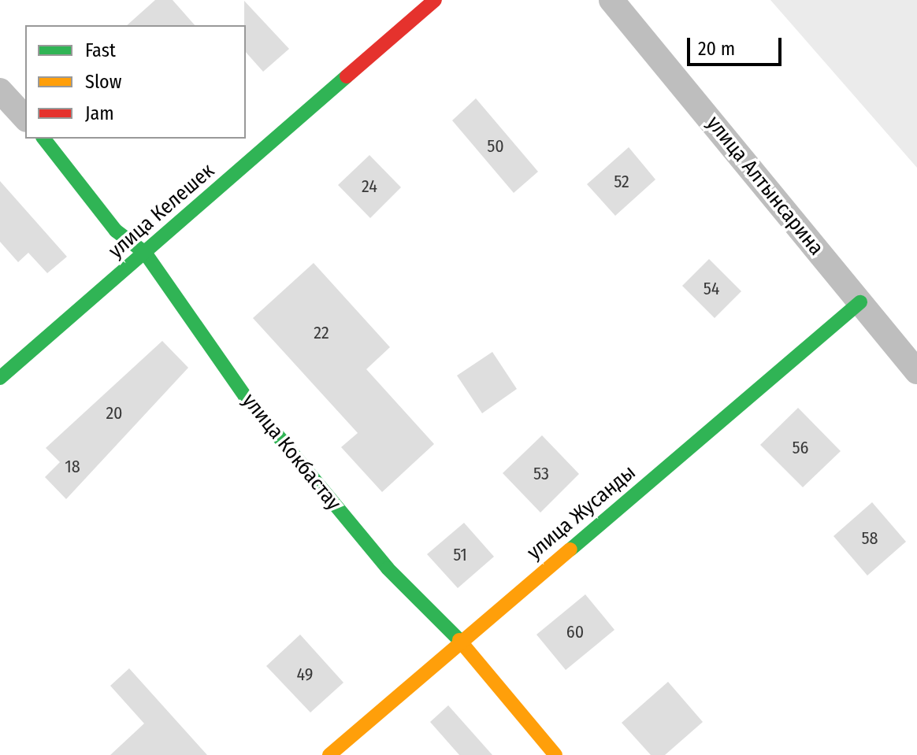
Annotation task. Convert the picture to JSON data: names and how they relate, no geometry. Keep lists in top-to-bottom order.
{
  "streets": {
    "street": [
      "улица Алтынсарина",
      "улица Келешек",
      "улица Кокбастау",
      "улица Жусанды"
    ]
  },
  "crossings": [
    ["улица Алтынсарина", "улица Жусанды"],
    ["улица Келешек", "улица Кокбастау"],
    ["улица Кокбастау", "улица Жусанды"]
  ],
  "house_numbers": [
    "50",
    "52",
    "24",
    "54",
    "22",
    "20",
    "56",
    "18",
    "53",
    "58",
    "51",
    "60",
    "49"
  ],
  "legend": ["Fast", "Slow", "Jam"],
  "scale_bar": "20 m"
}
